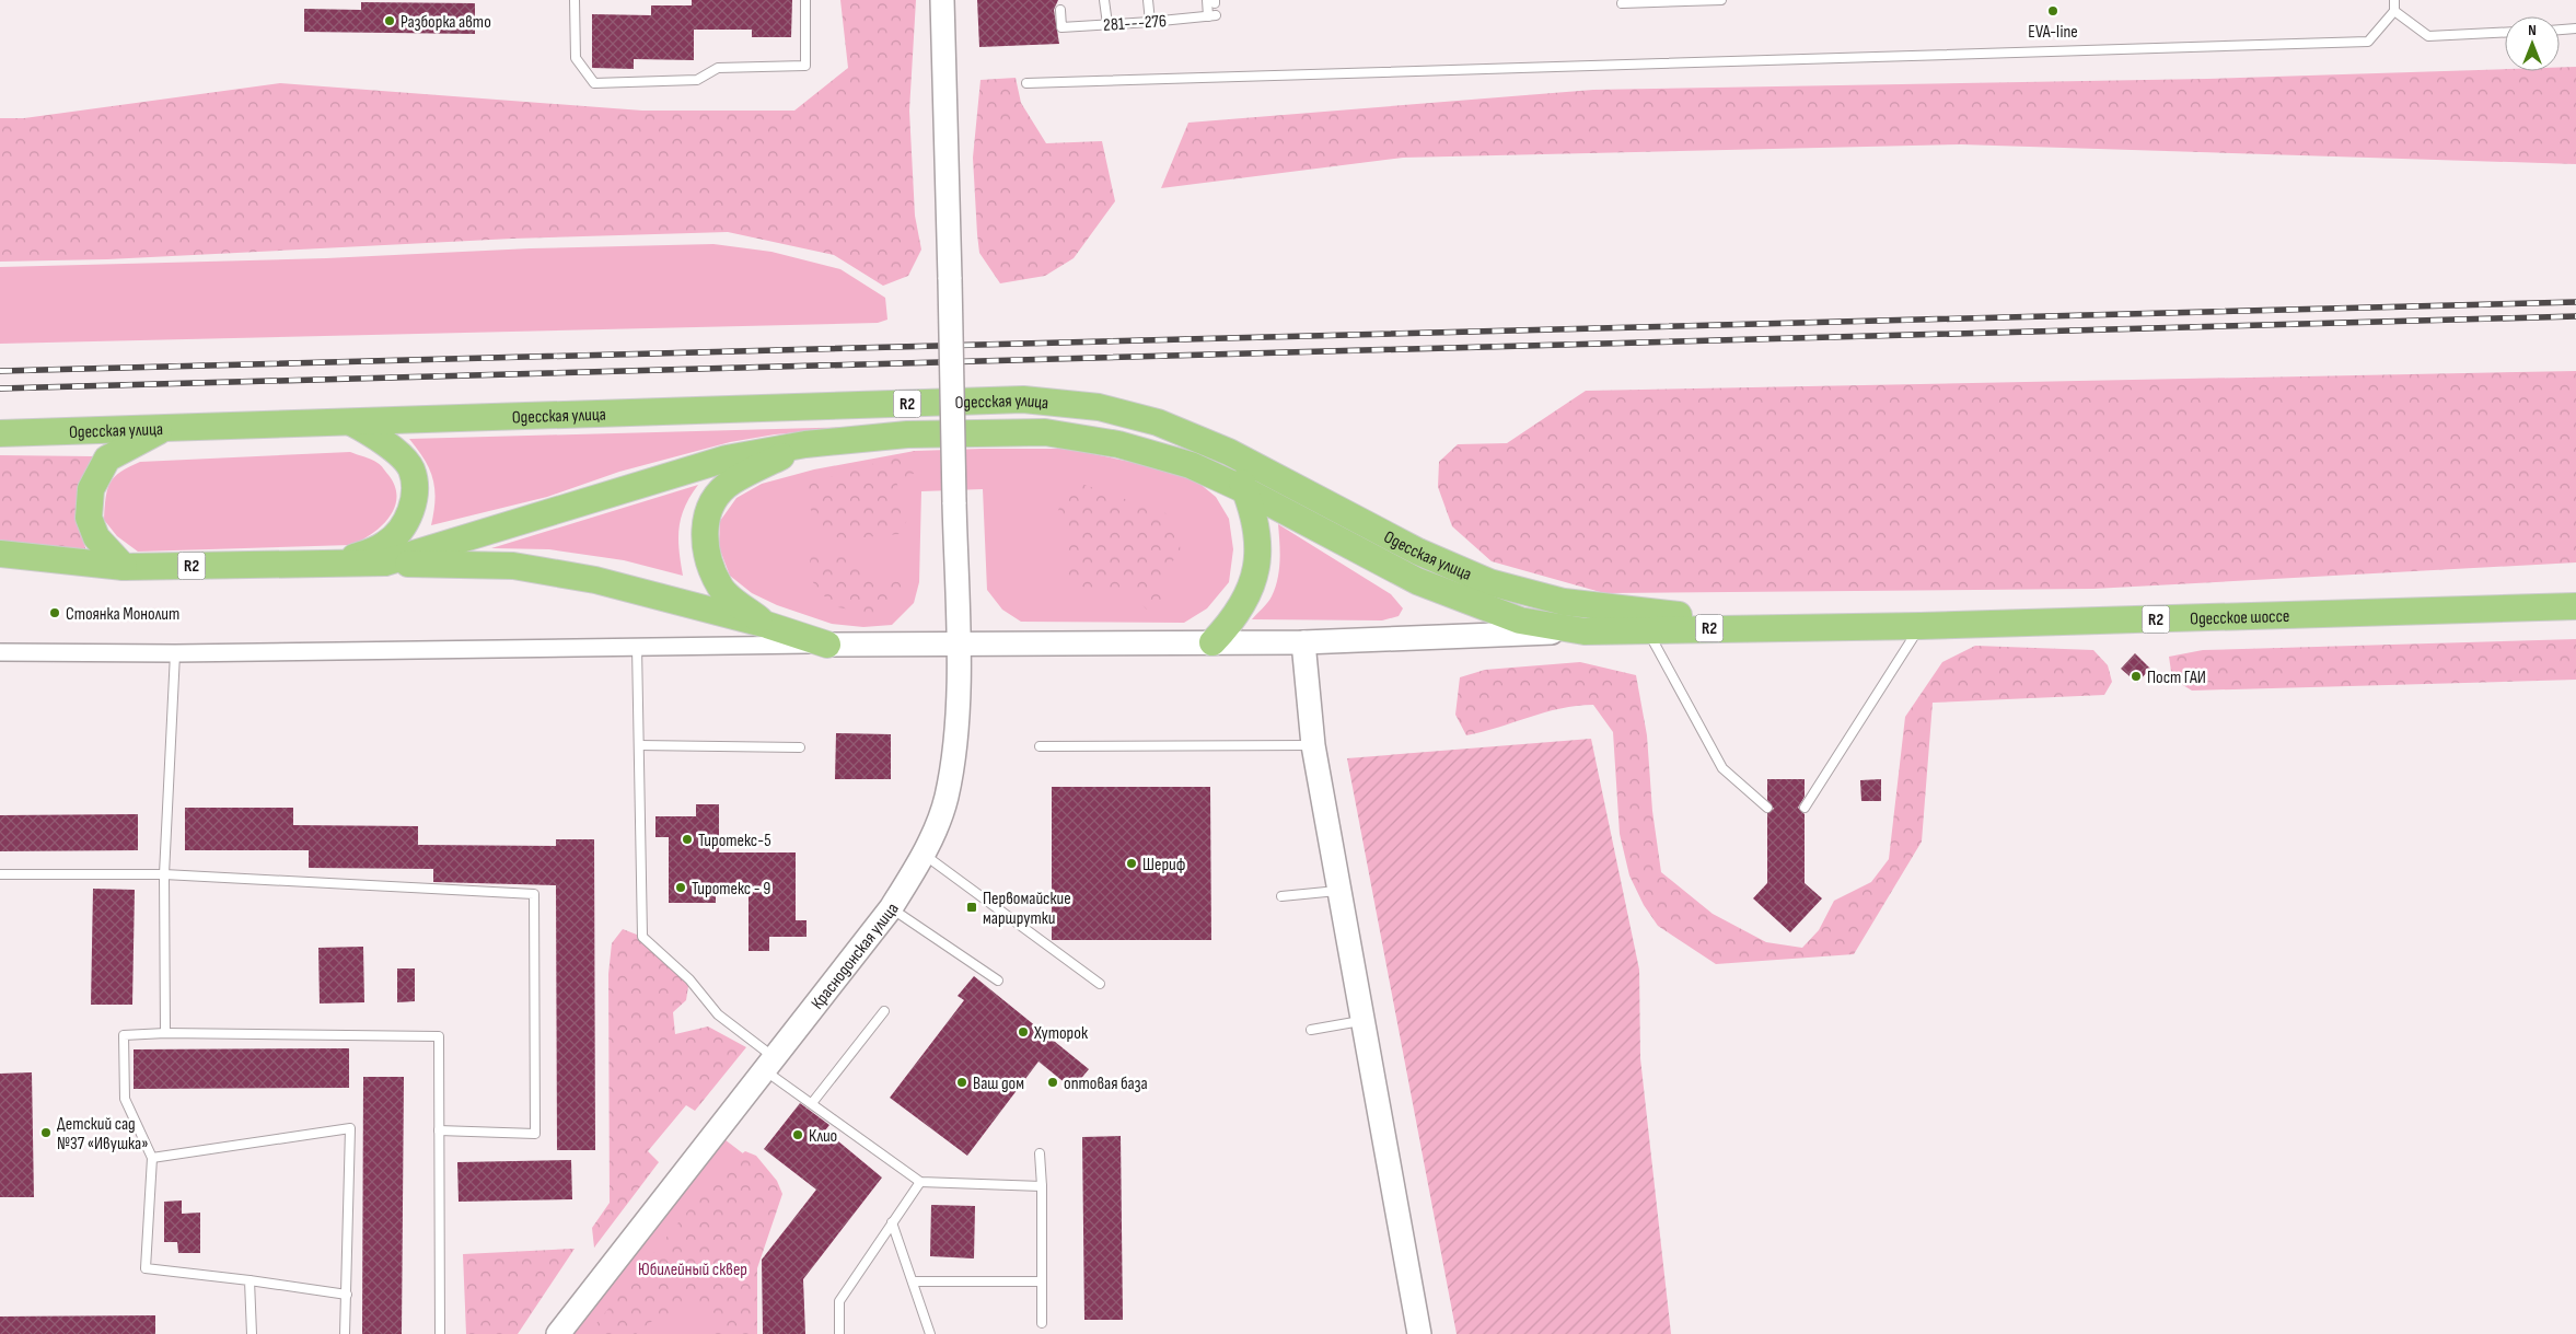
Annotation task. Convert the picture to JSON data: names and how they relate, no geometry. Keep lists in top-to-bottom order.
{
  "streets": {
    "main road": ["Одесская улица", "R2", "Одесское шоссе"],
    "street": ["Краснодонская улица"],
    "lane": ["281---276"]
  },
  "crossings": [
    ["Одесская улица", "Одесское шоссе"],
    ["Одесская улица", "Краснодонская улица"]
  ],
  "parks": ["Юбилейный сквер"],
  "places": {
    "other": [
      "EVA-line",
      "Разборка авто",
      "Стоянка Монолит",
      "Пост ГАИ",
      "Тиротекс-5",
      "Шериф",
      "Тиротекс - 9",
      "Хуторок",
      "Ваш дом",
      "оптовая база",
      "Детский сад №37 «Ивушка»",
      "Клио"
    ],
    "transit": ["Первомайские маршрутки"]
  },
  "north": "top"
}
